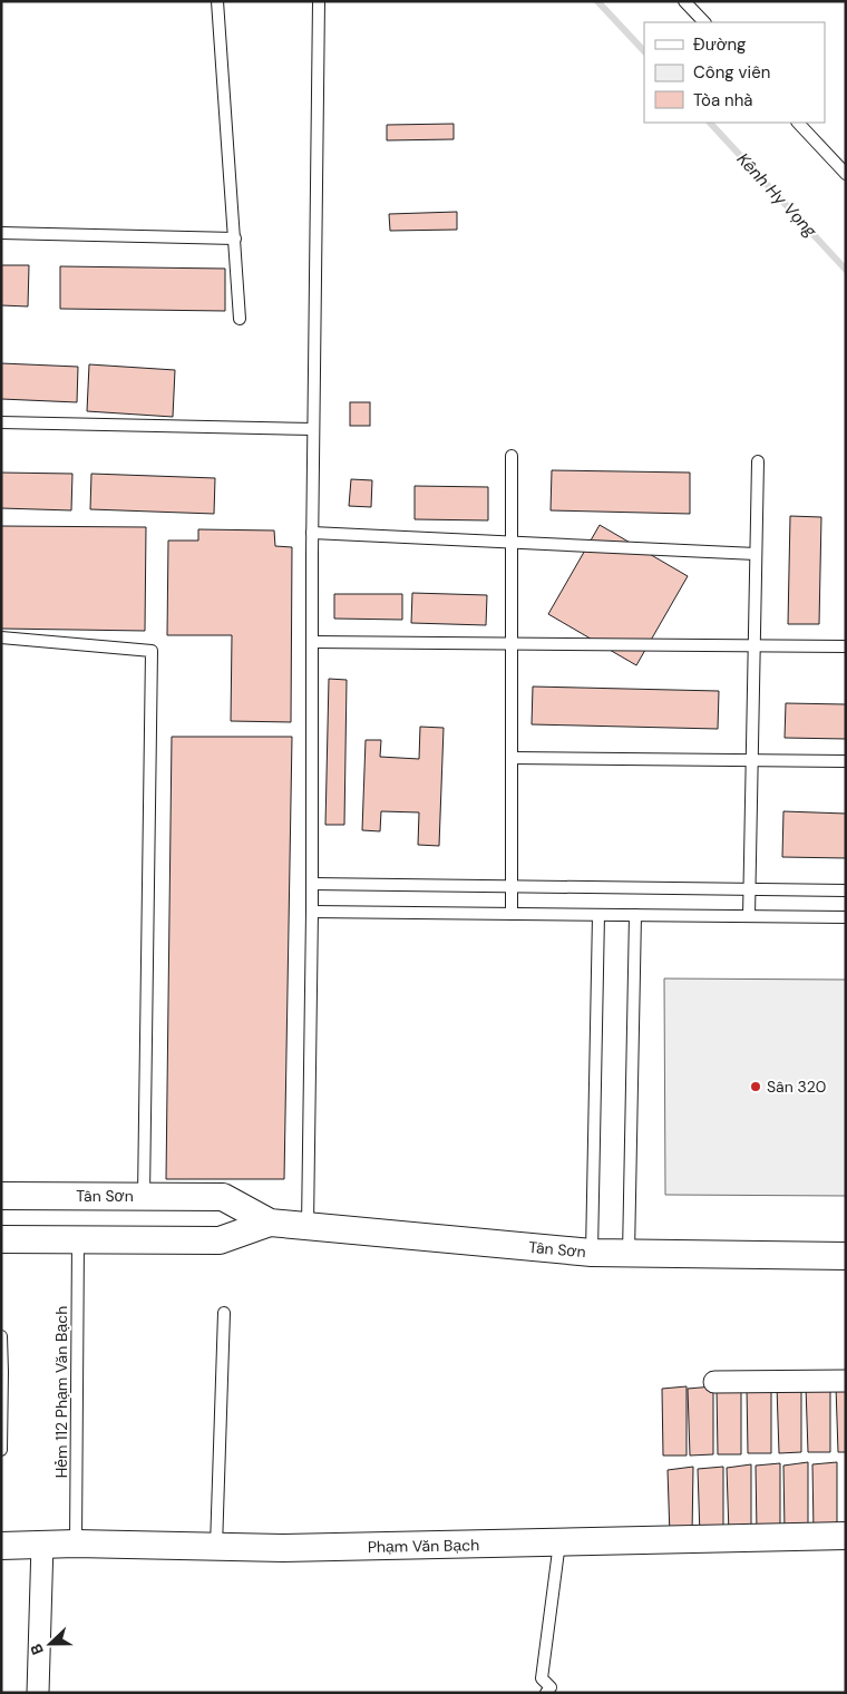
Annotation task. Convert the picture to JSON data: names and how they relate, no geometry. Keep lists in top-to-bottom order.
{
  "streets": {
    "street": ["Tân Sơn", "Phạm Văn Bạch"],
    "lane": ["Hẻm 112 Phạm Văn Bạch"]
  },
  "crossings": [
    ["Tân Sơn", "Hẻm 112 Phạm Văn Bạch"],
    ["Hẻm 112 Phạm Văn Bạch", "Phạm Văn Bạch"]
  ],
  "water": ["Kênh Hy Vọng"],
  "places": ["Sân 320"],
  "legend": ["Đường", "Công viên", "Tòa nhà"],
  "north": "left"
}
